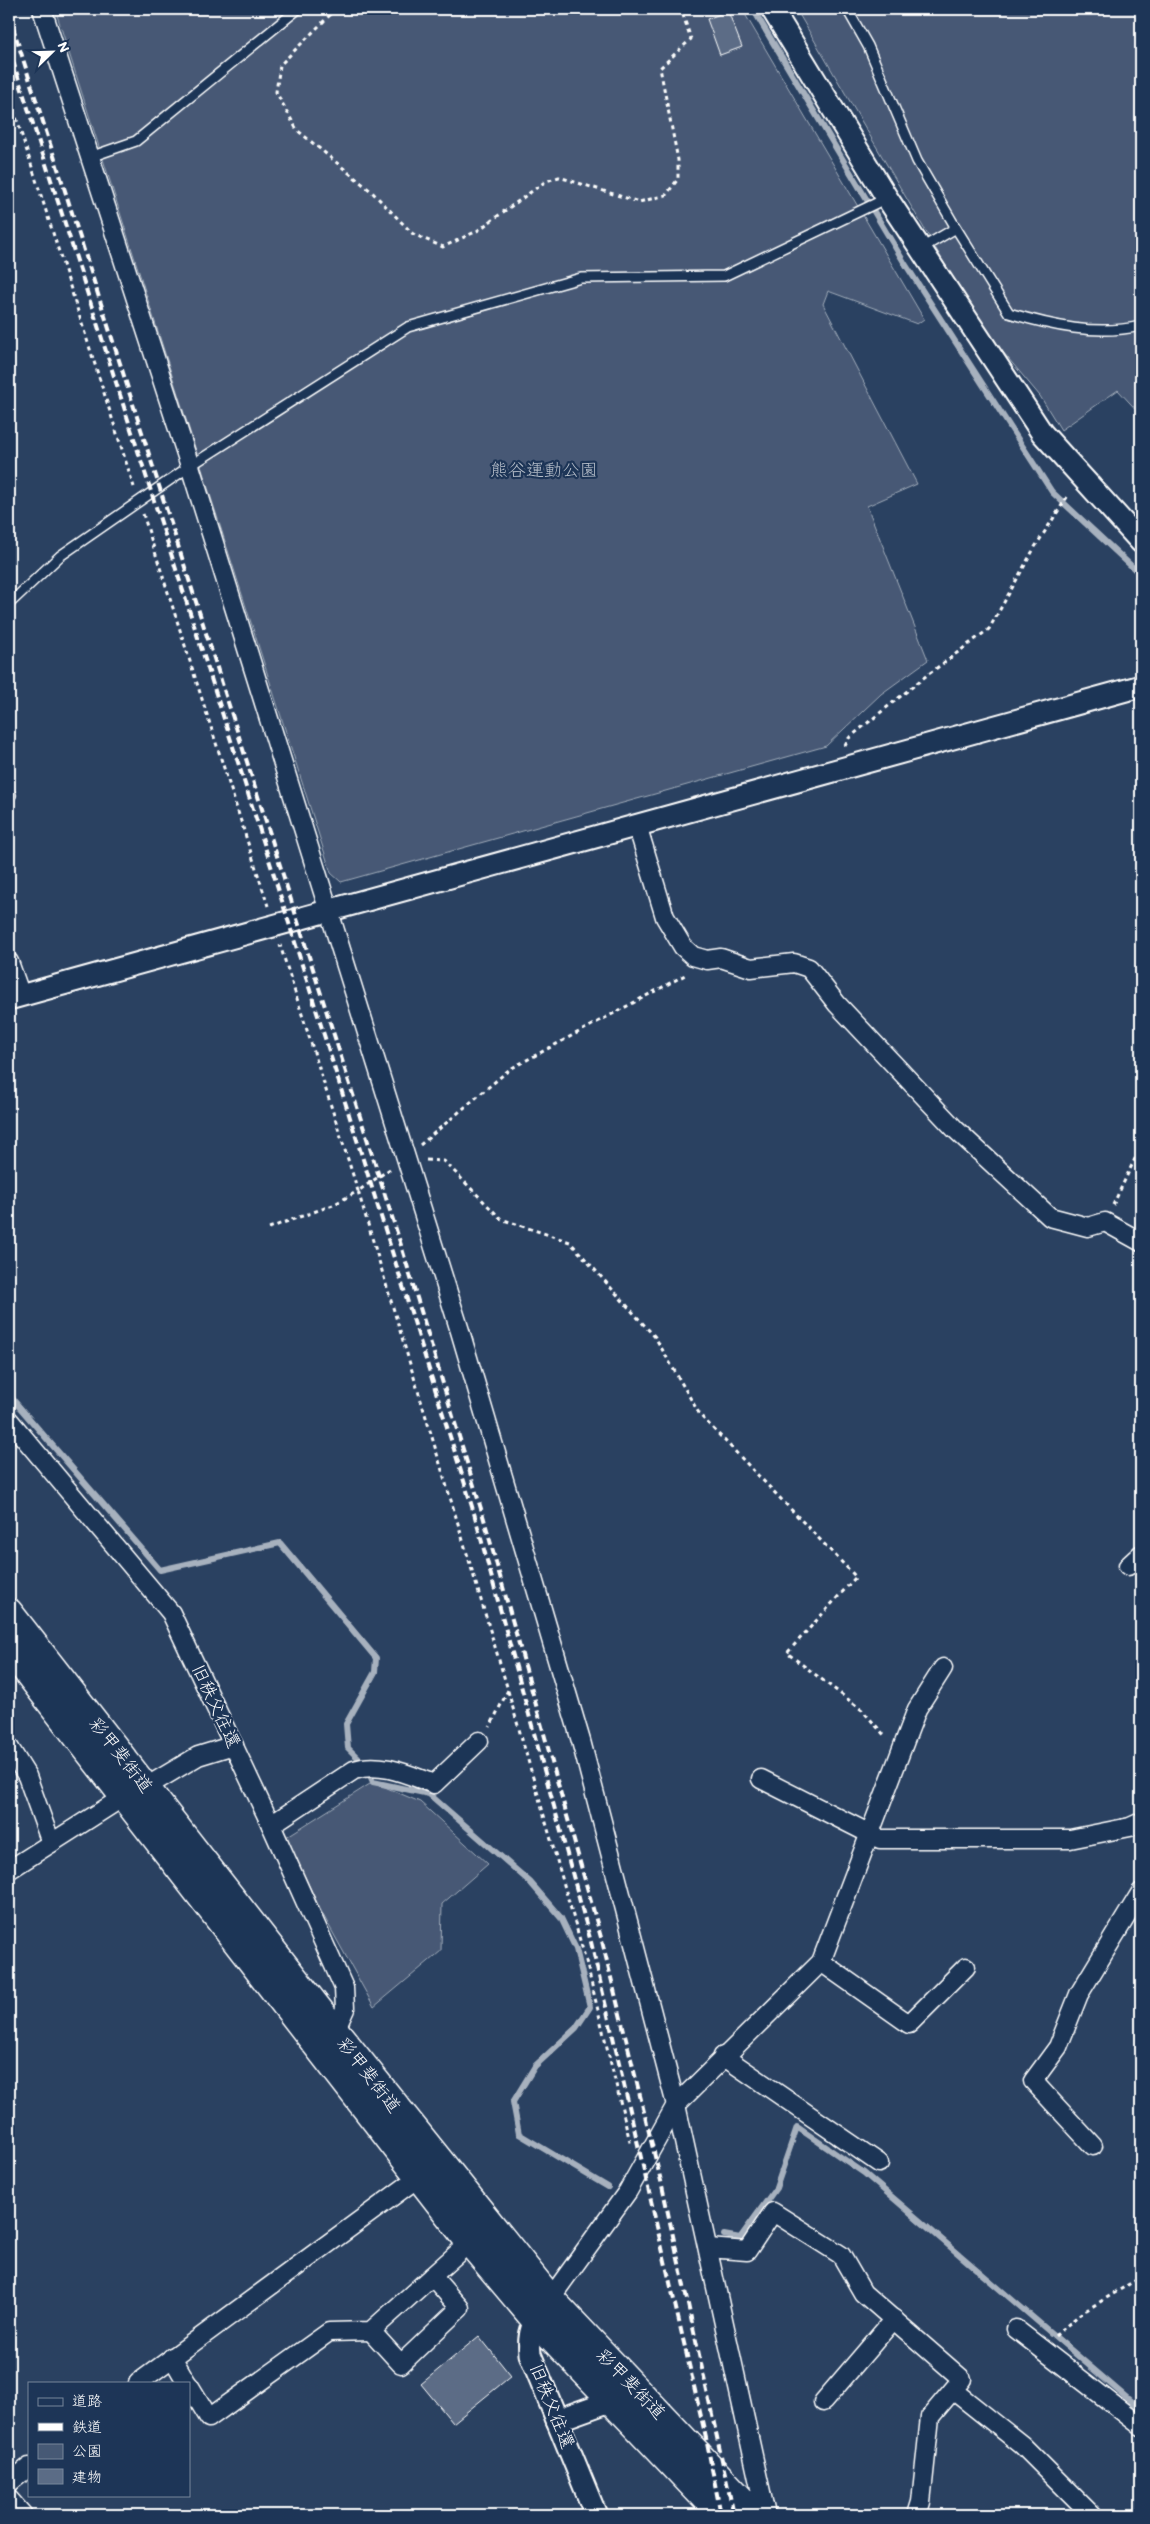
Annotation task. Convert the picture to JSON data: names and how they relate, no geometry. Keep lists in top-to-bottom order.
{
  "streets": {
    "highway": ["彩甲斐街道"],
    "street": ["旧秩父往還"]
  },
  "crossings": [
    ["旧秩父往還", "彩甲斐街道"]
  ],
  "parks": ["熊谷運動公園"],
  "legend": [
    "道路",
    "鉄道",
    "公園",
    "建物"
  ],
  "north": "top right"
}
